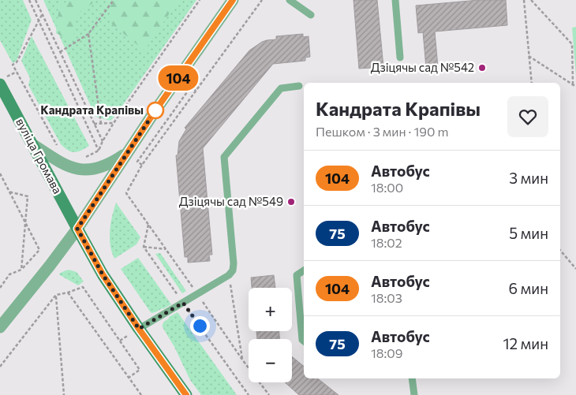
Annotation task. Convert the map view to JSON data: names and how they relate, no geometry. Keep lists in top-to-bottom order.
{
  "streets": {
    "main road": ["вуліца Громава"]
  },
  "places": ["Дзіцячы сад №542", "Кандрата Крапівы", "Дзіцячы сад №549"],
  "lines": ["bus line 104"],
  "page": {
    "on_map": "104",
    "heading": ["Кандрата Крапівы", "Пешком · 3 мин · 190 m"],
    "list": [
      {
        "mark": "104",
        "name": "Автобус",
        "note": "18:00",
        "value": "3 мин"
      },
      {
        "mark": "75",
        "name": "Автобус",
        "note": "18:02",
        "value": "5 мин"
      },
      {
        "mark": "104",
        "name": "Автобус",
        "note": "18:03",
        "value": "6 мин"
      },
      {
        "mark": "75",
        "name": "Автобус",
        "note": "18:09",
        "value": "12 мин"
      }
    ],
    "map_buttons": ["+", "−"]
  }
}
